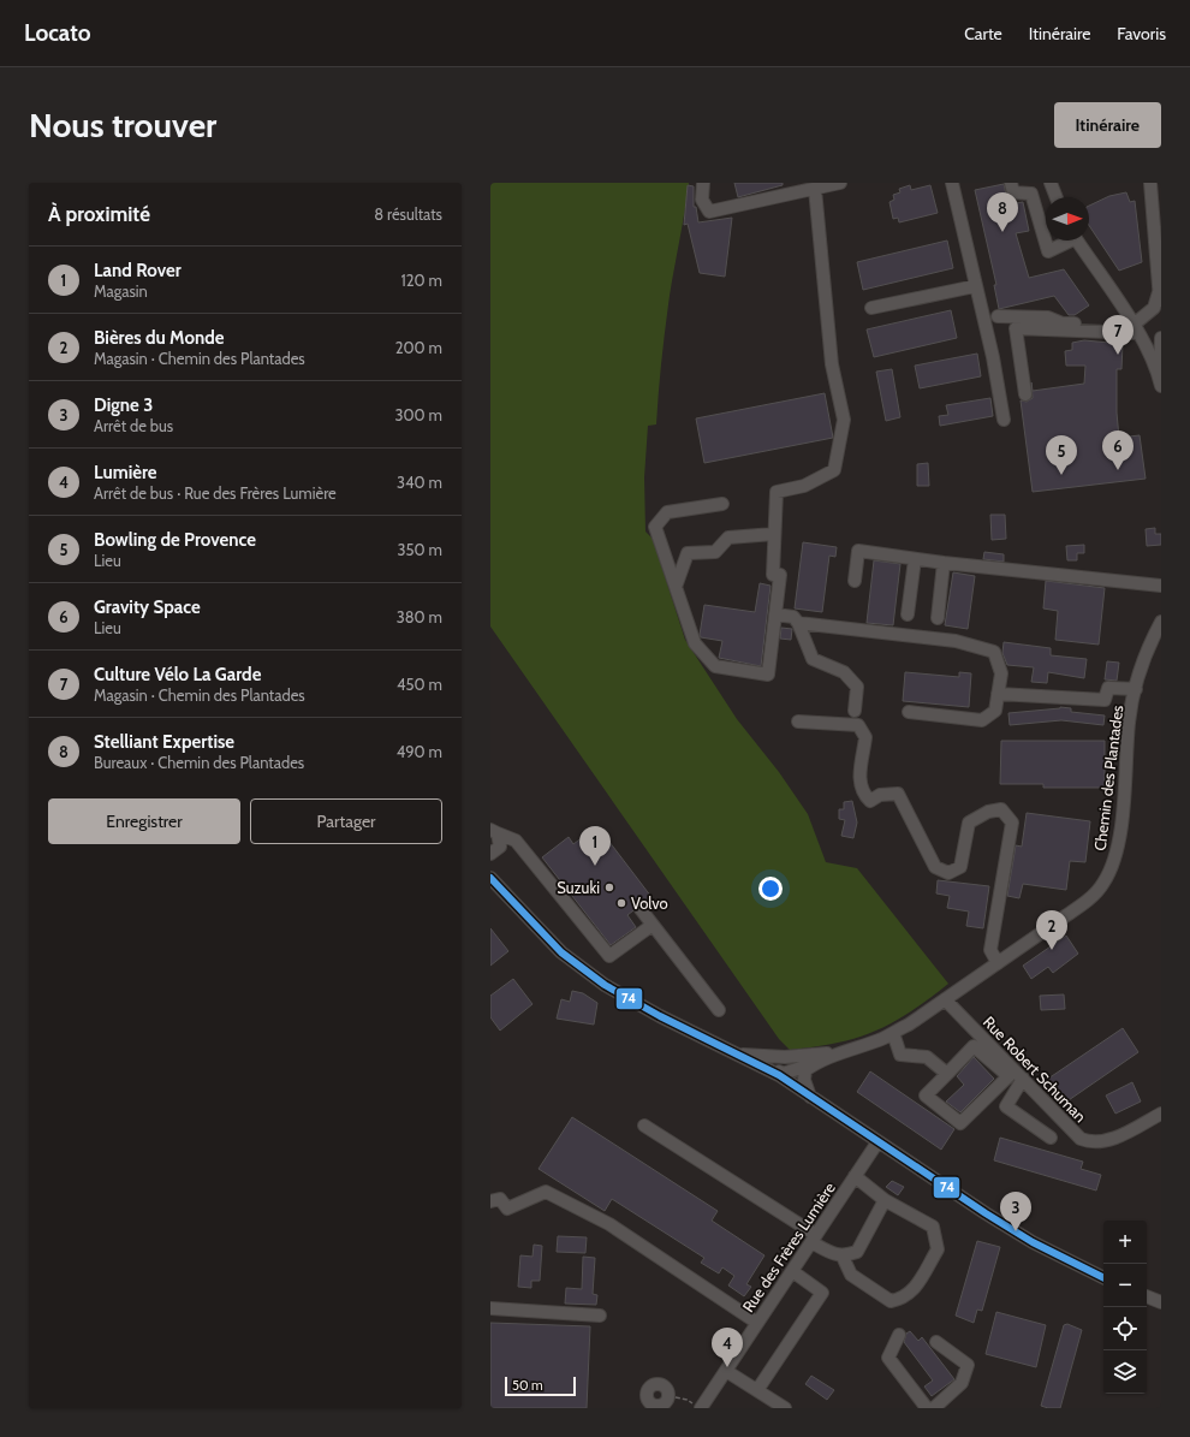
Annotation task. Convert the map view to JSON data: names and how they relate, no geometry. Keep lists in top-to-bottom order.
{
  "streets": {
    "street": ["Chemin des Plantades", "Rue Robert Schuman", "Rue des Frères Lumière"]
  },
  "crossings": [
    ["Chemin des Plantades", "Rue Robert Schuman"]
  ],
  "places": ["Suzuki", "Volvo"],
  "lines": ["transit line 74"],
  "scale_bar": "50 m",
  "north": "right",
  "page": {
    "header": "Locato",
    "nav": ["Carte", "Itinéraire", "Favoris"],
    "buttons": [
      "Itinéraire",
      ["Enregistrer", "Partager"]
    ],
    "title": "Nous trouver",
    "heading": ["À proximité", "8 résultats"],
    "pins": [
      "8",
      "7",
      "6",
      "5",
      "1",
      "2",
      "3",
      "4"
    ],
    "list": [
      {
        "mark": "1",
        "name": "Land Rover",
        "note": "Magasin",
        "value": "120 m"
      },
      {
        "mark": "2",
        "name": "Bières du Monde",
        "note": "Magasin · Chemin des Plantades",
        "value": "200 m"
      },
      {
        "mark": "3",
        "name": "Digne 3",
        "note": "Arrêt de bus",
        "value": "300 m"
      },
      {
        "mark": "4",
        "name": "Lumière",
        "note": "Arrêt de bus · Rue des Frères Lumière",
        "value": "340 m"
      },
      {
        "mark": "5",
        "name": "Bowling de Provence",
        "note": "Lieu",
        "value": "350 m"
      },
      {
        "mark": "6",
        "name": "Gravity Space",
        "note": "Lieu",
        "value": "380 m"
      },
      {
        "mark": "7",
        "name": "Culture Vélo La Garde",
        "note": "Magasin · Chemin des Plantades",
        "value": "450 m"
      },
      {
        "mark": "8",
        "name": "Stelliant Expertise",
        "note": "Bureaux · Chemin des Plantades",
        "value": "490 m"
      }
    ],
    "map_buttons": ["+", "−"],
    "scale": "50 m"
  }
}
